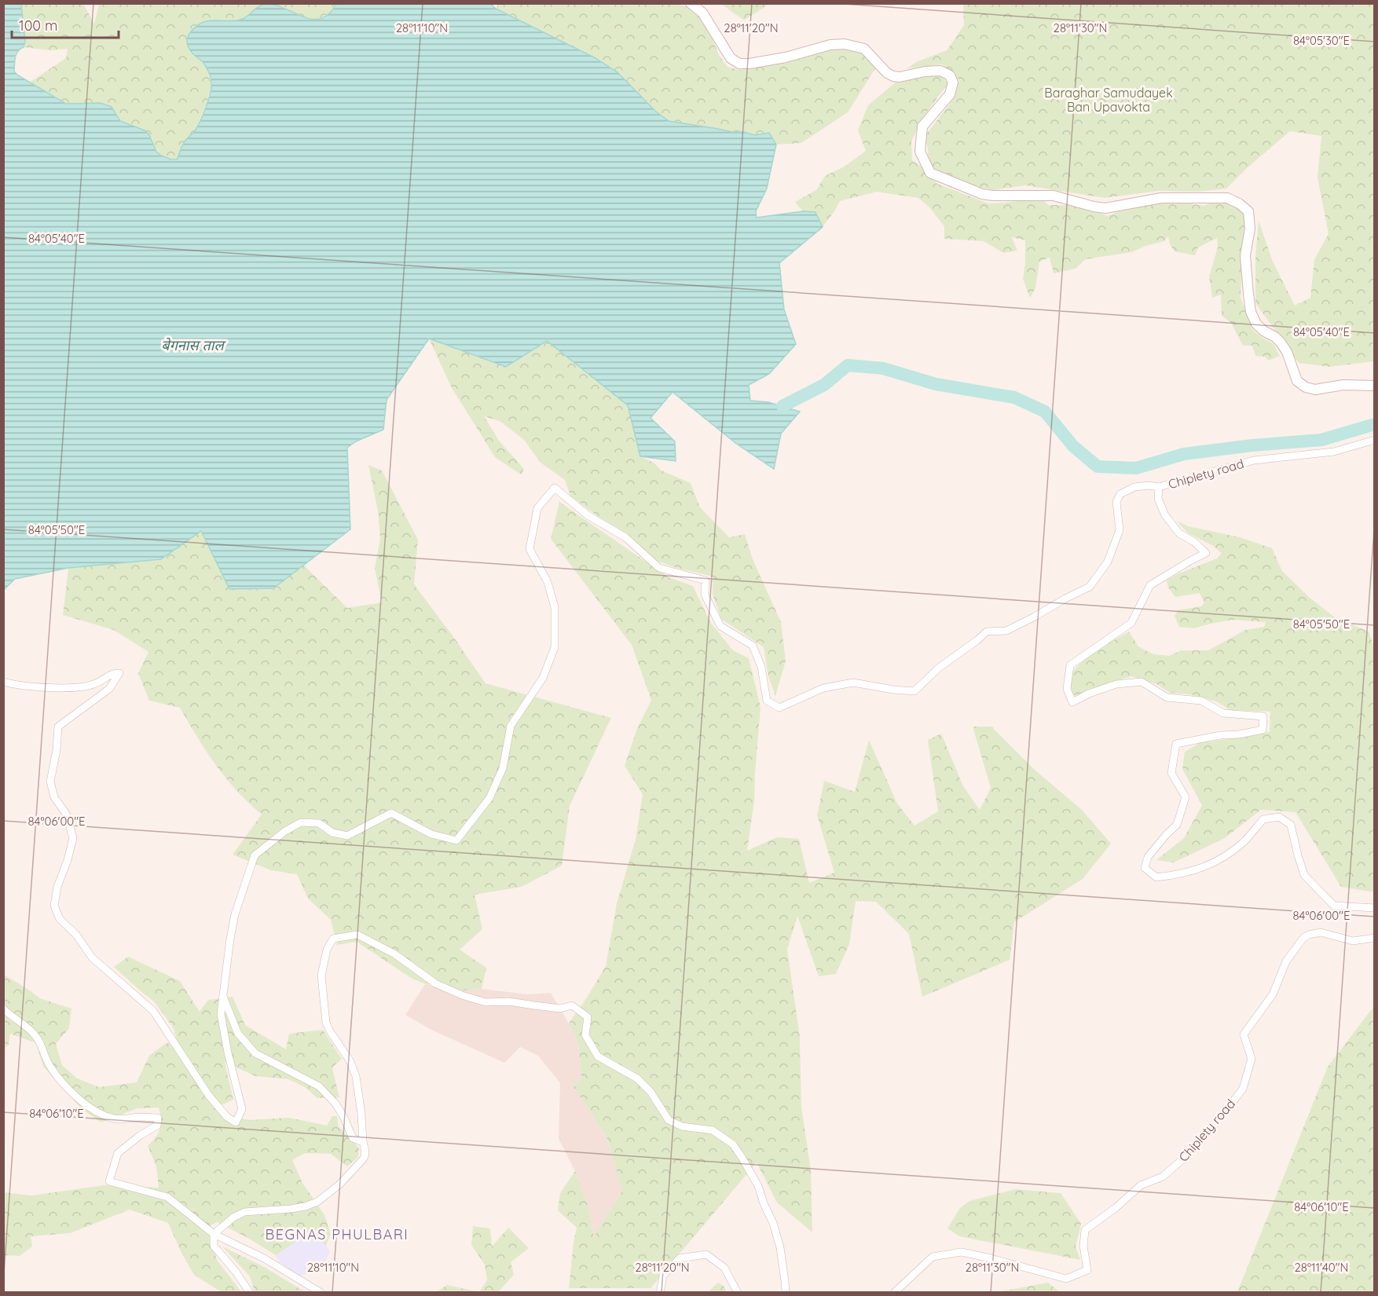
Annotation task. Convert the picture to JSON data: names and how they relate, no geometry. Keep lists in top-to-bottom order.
{
  "streets": {
    "street": ["Chiplety road"]
  },
  "districts": ["BEGNAS PHULBARI"],
  "water": ["बेगनास ताल"],
  "parks": ["Baraghar Samudayek Ban Upavokta"],
  "scale_bar": "100 m",
  "coordinates": [
    "28°11'10\"N",
    "28°11'20\"N",
    "28°11'30\"N",
    "84°05'30\"E",
    "84°05'40\"E",
    "84°05'50\"E",
    "84°06'00\"E",
    "84°06'10\"E",
    "28°11'40\"N"
  ]
}
